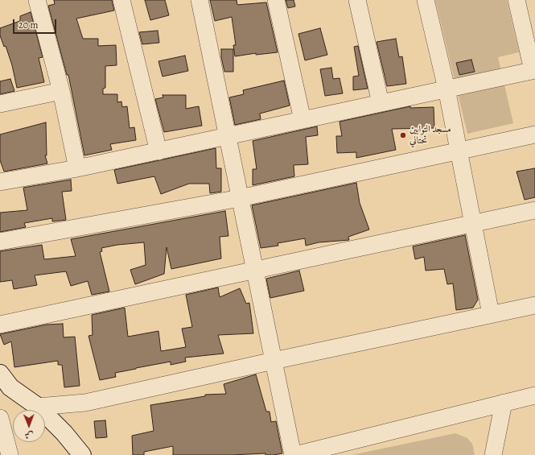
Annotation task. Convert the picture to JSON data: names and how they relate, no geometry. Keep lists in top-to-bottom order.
{
  "places": ["مسجد التوابين تحتاني"],
  "scale_bar": "20 m",
  "north": "bottom"
}
